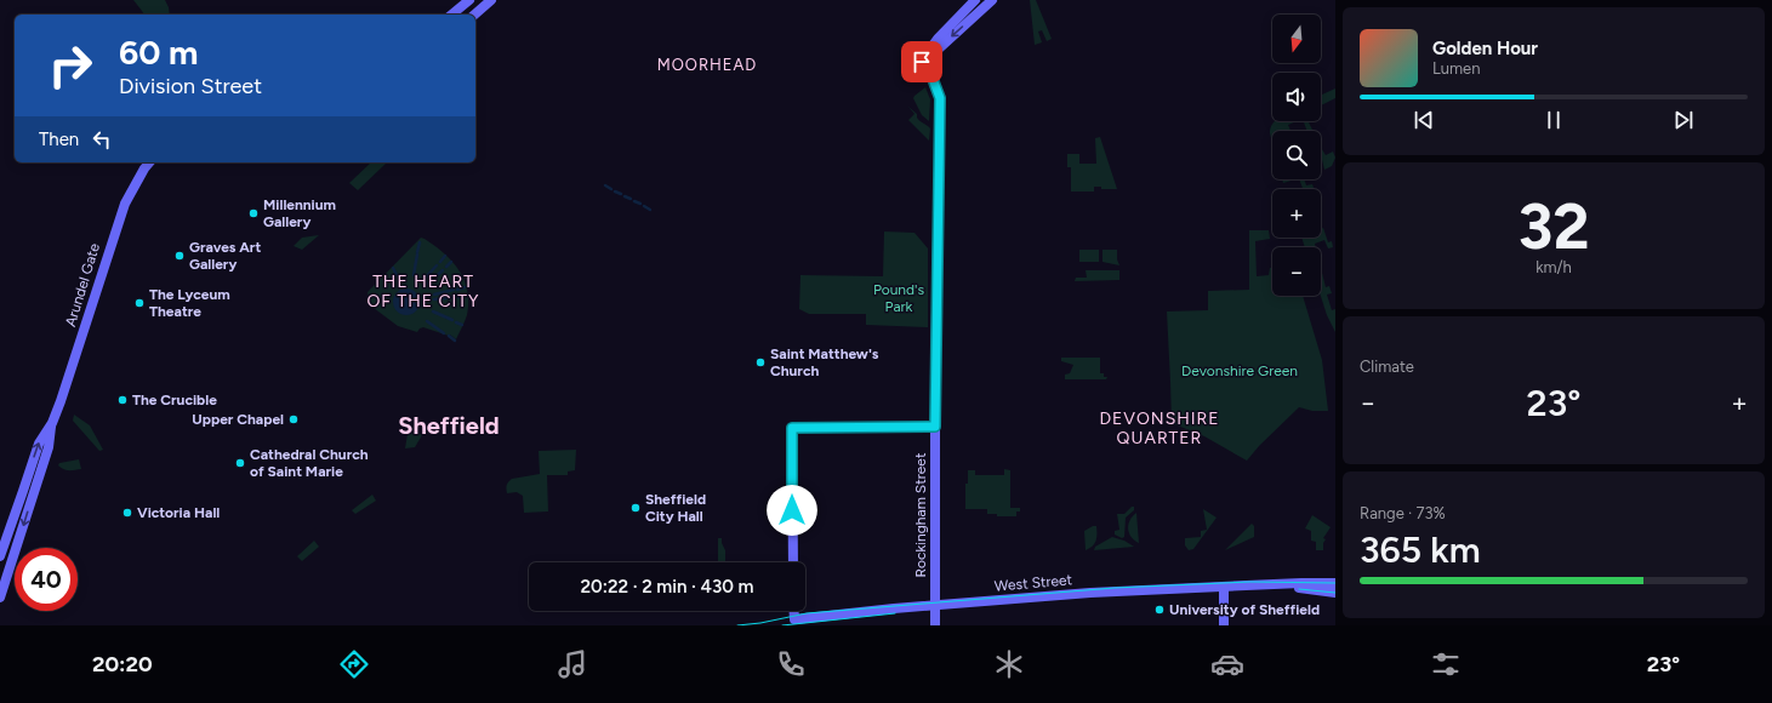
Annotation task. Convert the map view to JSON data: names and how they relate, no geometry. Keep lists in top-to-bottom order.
{
  "streets": {
    "street": ["Arundel Gate", "Rockingham Street", "West Street"]
  },
  "crossings": [
    ["Rockingham Street", "West Street"]
  ],
  "districts": [
    "MOORHEAD",
    "THE HEART OF THE CITY",
    "DEVONSHIRE QUARTER",
    "Sheffield"
  ],
  "parks": ["Pound's Park", "Devonshire Green"],
  "places": [
    "Millennium Gallery",
    "Graves Art Gallery",
    "The Lyceum Theatre",
    "Saint Matthew's Church",
    "The Crucible",
    "Upper Chapel",
    "Cathedral Church of Saint Marie",
    "Sheffield City Hall",
    "Victoria Hall",
    "University of Sheffield"
  ],
  "north": "bottom",
  "page": {
    "map_buttons": ["+", "−"],
    "turn": ["60 m", "Division Street"],
    "song": ["Golden Hour", "Lumen"],
    "then": "Then",
    "tile": [
      ["32", "km/h"],
      "Climate",
      ["Range · 73%", "365 km"]
    ],
    "heat": ["−", "23°", "+"],
    "limit": "40",
    "trip": "20:22 · 2 min · 430 m",
    "tabs": ["20:20", "23°"]
  }
}
